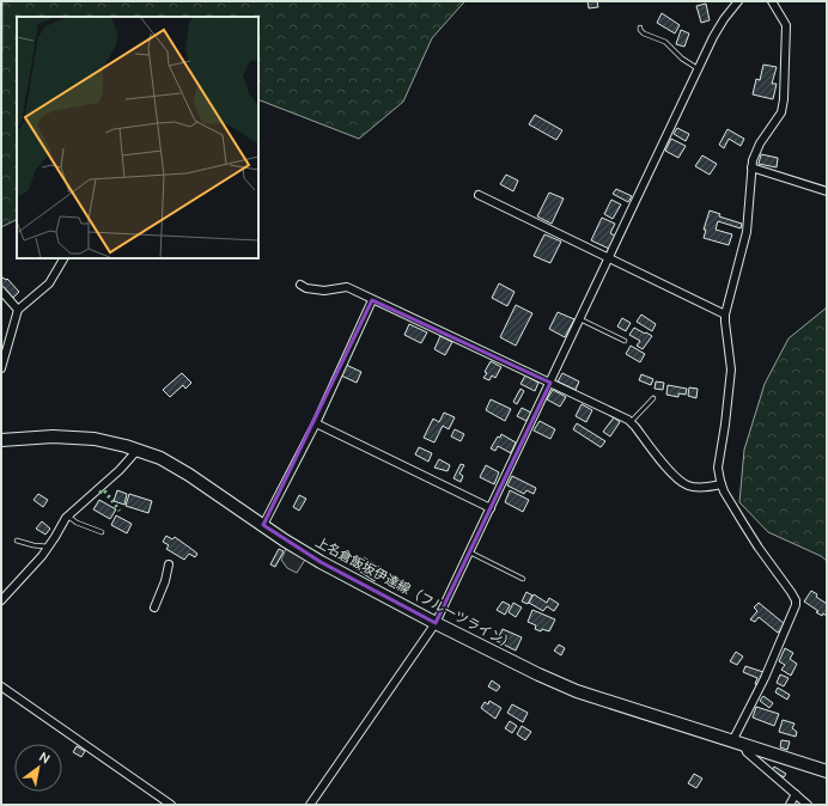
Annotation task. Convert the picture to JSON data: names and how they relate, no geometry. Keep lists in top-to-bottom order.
{
  "streets": {
    "main road": ["上名倉飯坂伊達線（フルーツライン）"]
  },
  "north": "top right"
}
